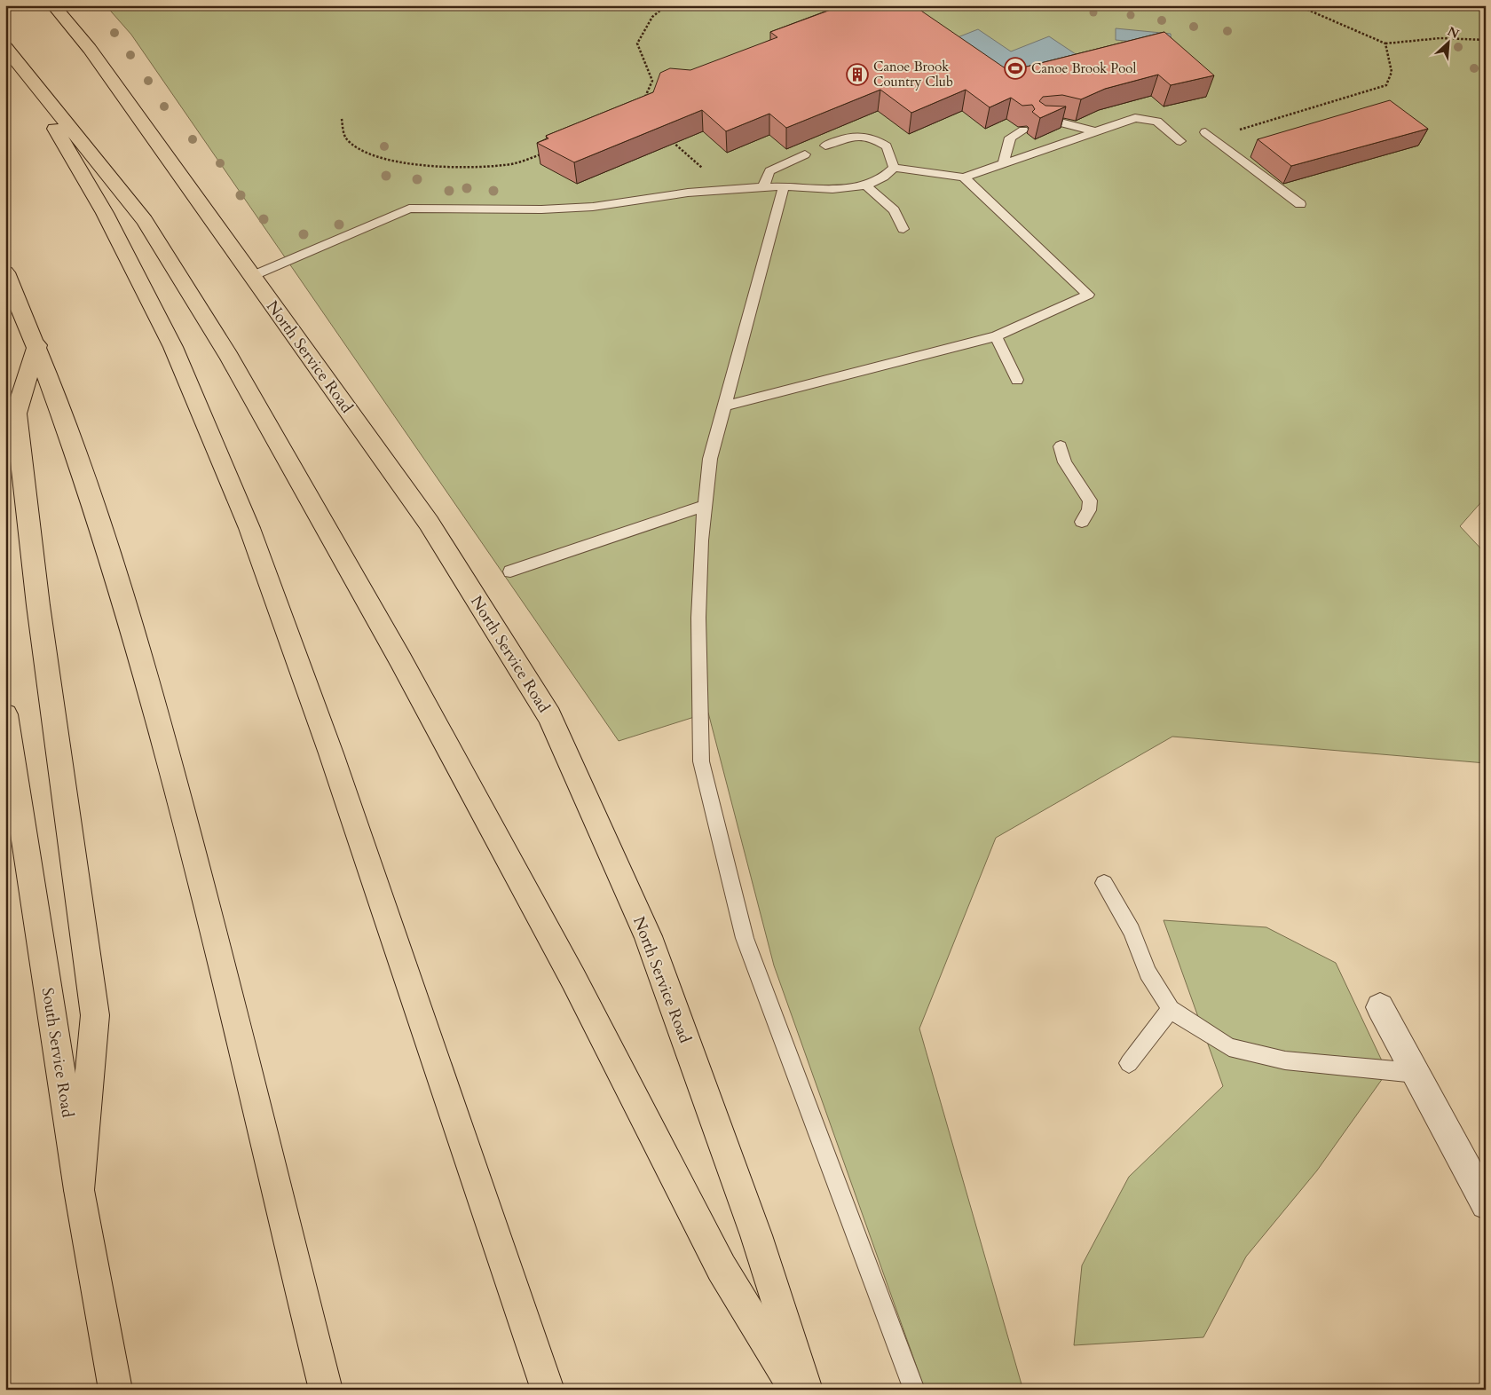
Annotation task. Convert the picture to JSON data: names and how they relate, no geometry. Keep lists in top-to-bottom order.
{
  "streets": {
    "main road": ["North Service Road", "South Service Road"]
  },
  "places": {
    "sports": ["Canoe Brook Pool"],
    "building": ["Canoe Brook Country Club"]
  },
  "north": "top right"
}
